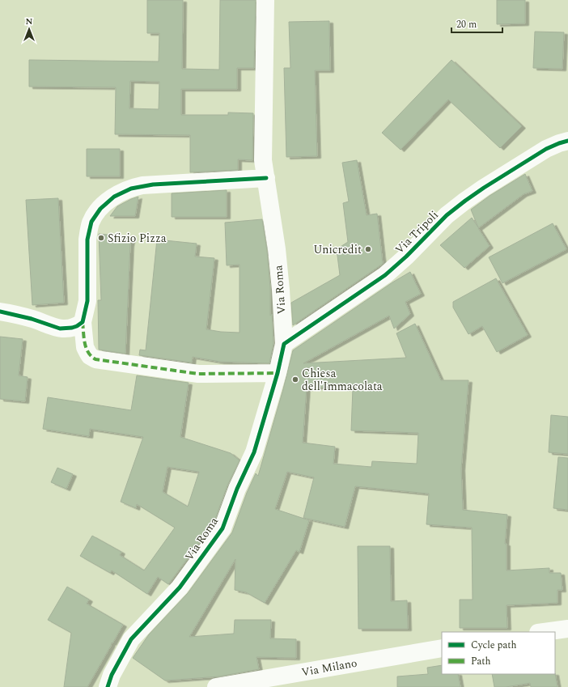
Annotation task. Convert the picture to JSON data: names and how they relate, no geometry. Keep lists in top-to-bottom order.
{
  "streets": {
    "street": ["Via Tripoli", "Via Roma", "Via Milano"]
  },
  "crossings": [
    ["Via Tripoli", "Via Roma"]
  ],
  "places": ["Sfizio Pizza", "Unicredit", "Chiesa dell'Immacolata"],
  "legend": ["Cycle path", "Path"],
  "scale_bar": "20 m",
  "north": "top"
}
